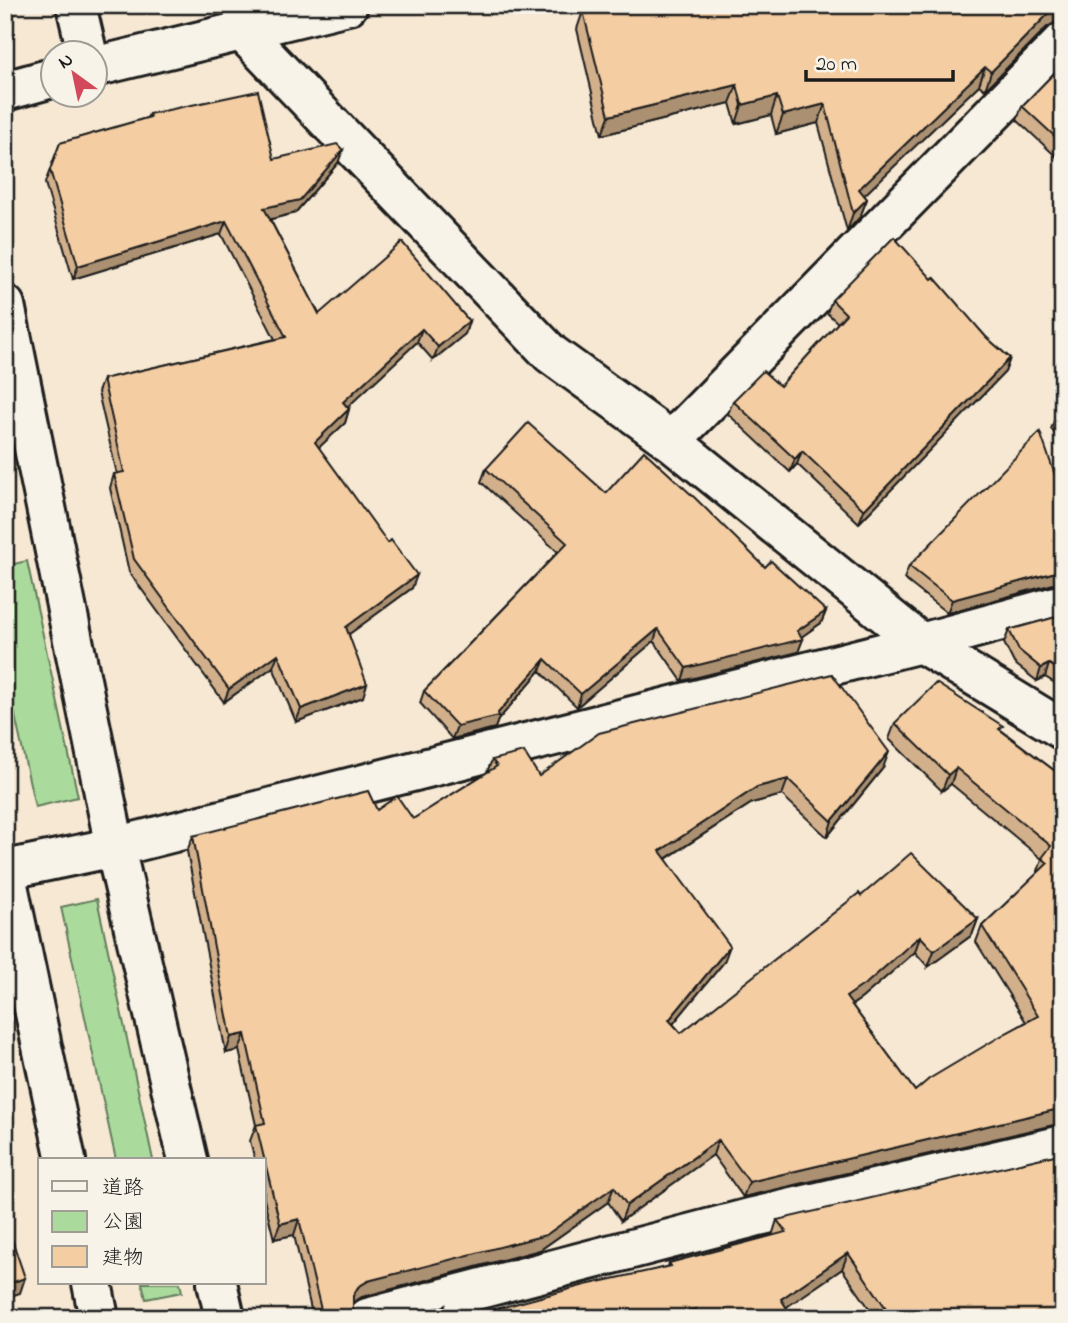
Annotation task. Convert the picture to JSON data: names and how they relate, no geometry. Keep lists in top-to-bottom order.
{
  "legend": ["道路", "公園", "建物"],
  "scale_bar": "20 m",
  "north": "top left"
}
